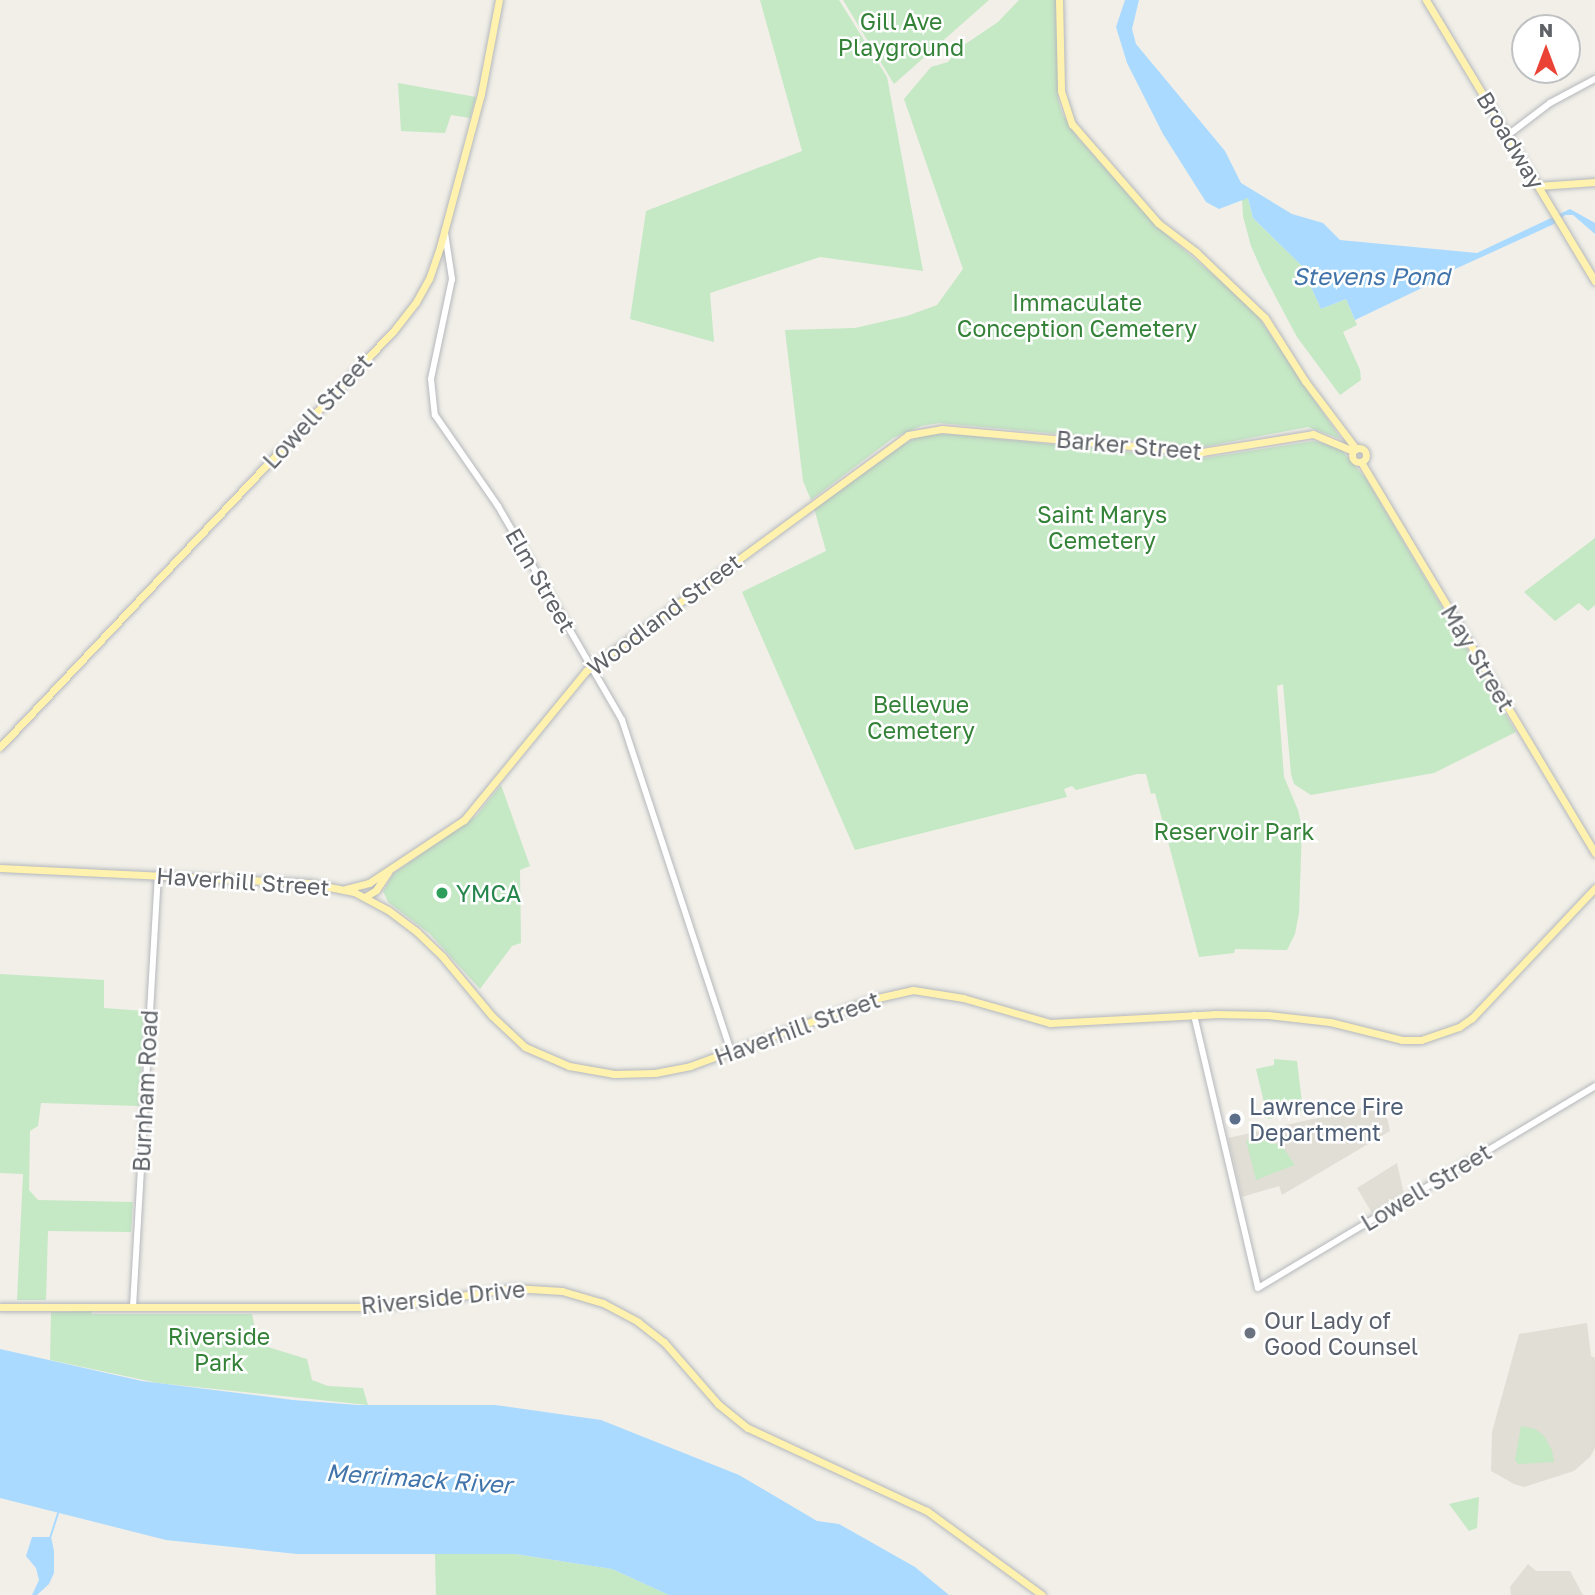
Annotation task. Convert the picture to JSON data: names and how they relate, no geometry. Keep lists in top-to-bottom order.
{
  "streets": {
    "main road": [
      "Broadway",
      "Lowell Street",
      "Barker Street",
      "Woodland Street",
      "May Street",
      "Haverhill Street",
      "Riverside Drive"
    ],
    "street": ["Elm Street", "Burnham Road"]
  },
  "crossings": [
    ["Lowell Street", "Elm Street"],
    ["Lowell Street", "Haverhill Street"],
    ["Barker Street", "Woodland Street"],
    ["Barker Street", "May Street"],
    ["Elm Street", "Woodland Street"],
    ["Elm Street", "Haverhill Street"],
    ["Woodland Street", "Haverhill Street"],
    ["Haverhill Street", "Burnham Road"],
    ["Burnham Road", "Riverside Drive"]
  ],
  "water": ["Stevens Pond", "Merrimack River"],
  "parks": [
    "Gill Ave Playground",
    "Immaculate Conception Cemetery",
    "Saint Marys Cemetery",
    "Bellevue Cemetery",
    "Reservoir Park",
    "Riverside Park"
  ],
  "places": ["YMCA", "Lawrence Fire Department", "Our Lady of Good Counsel"],
  "north": "top"
}
